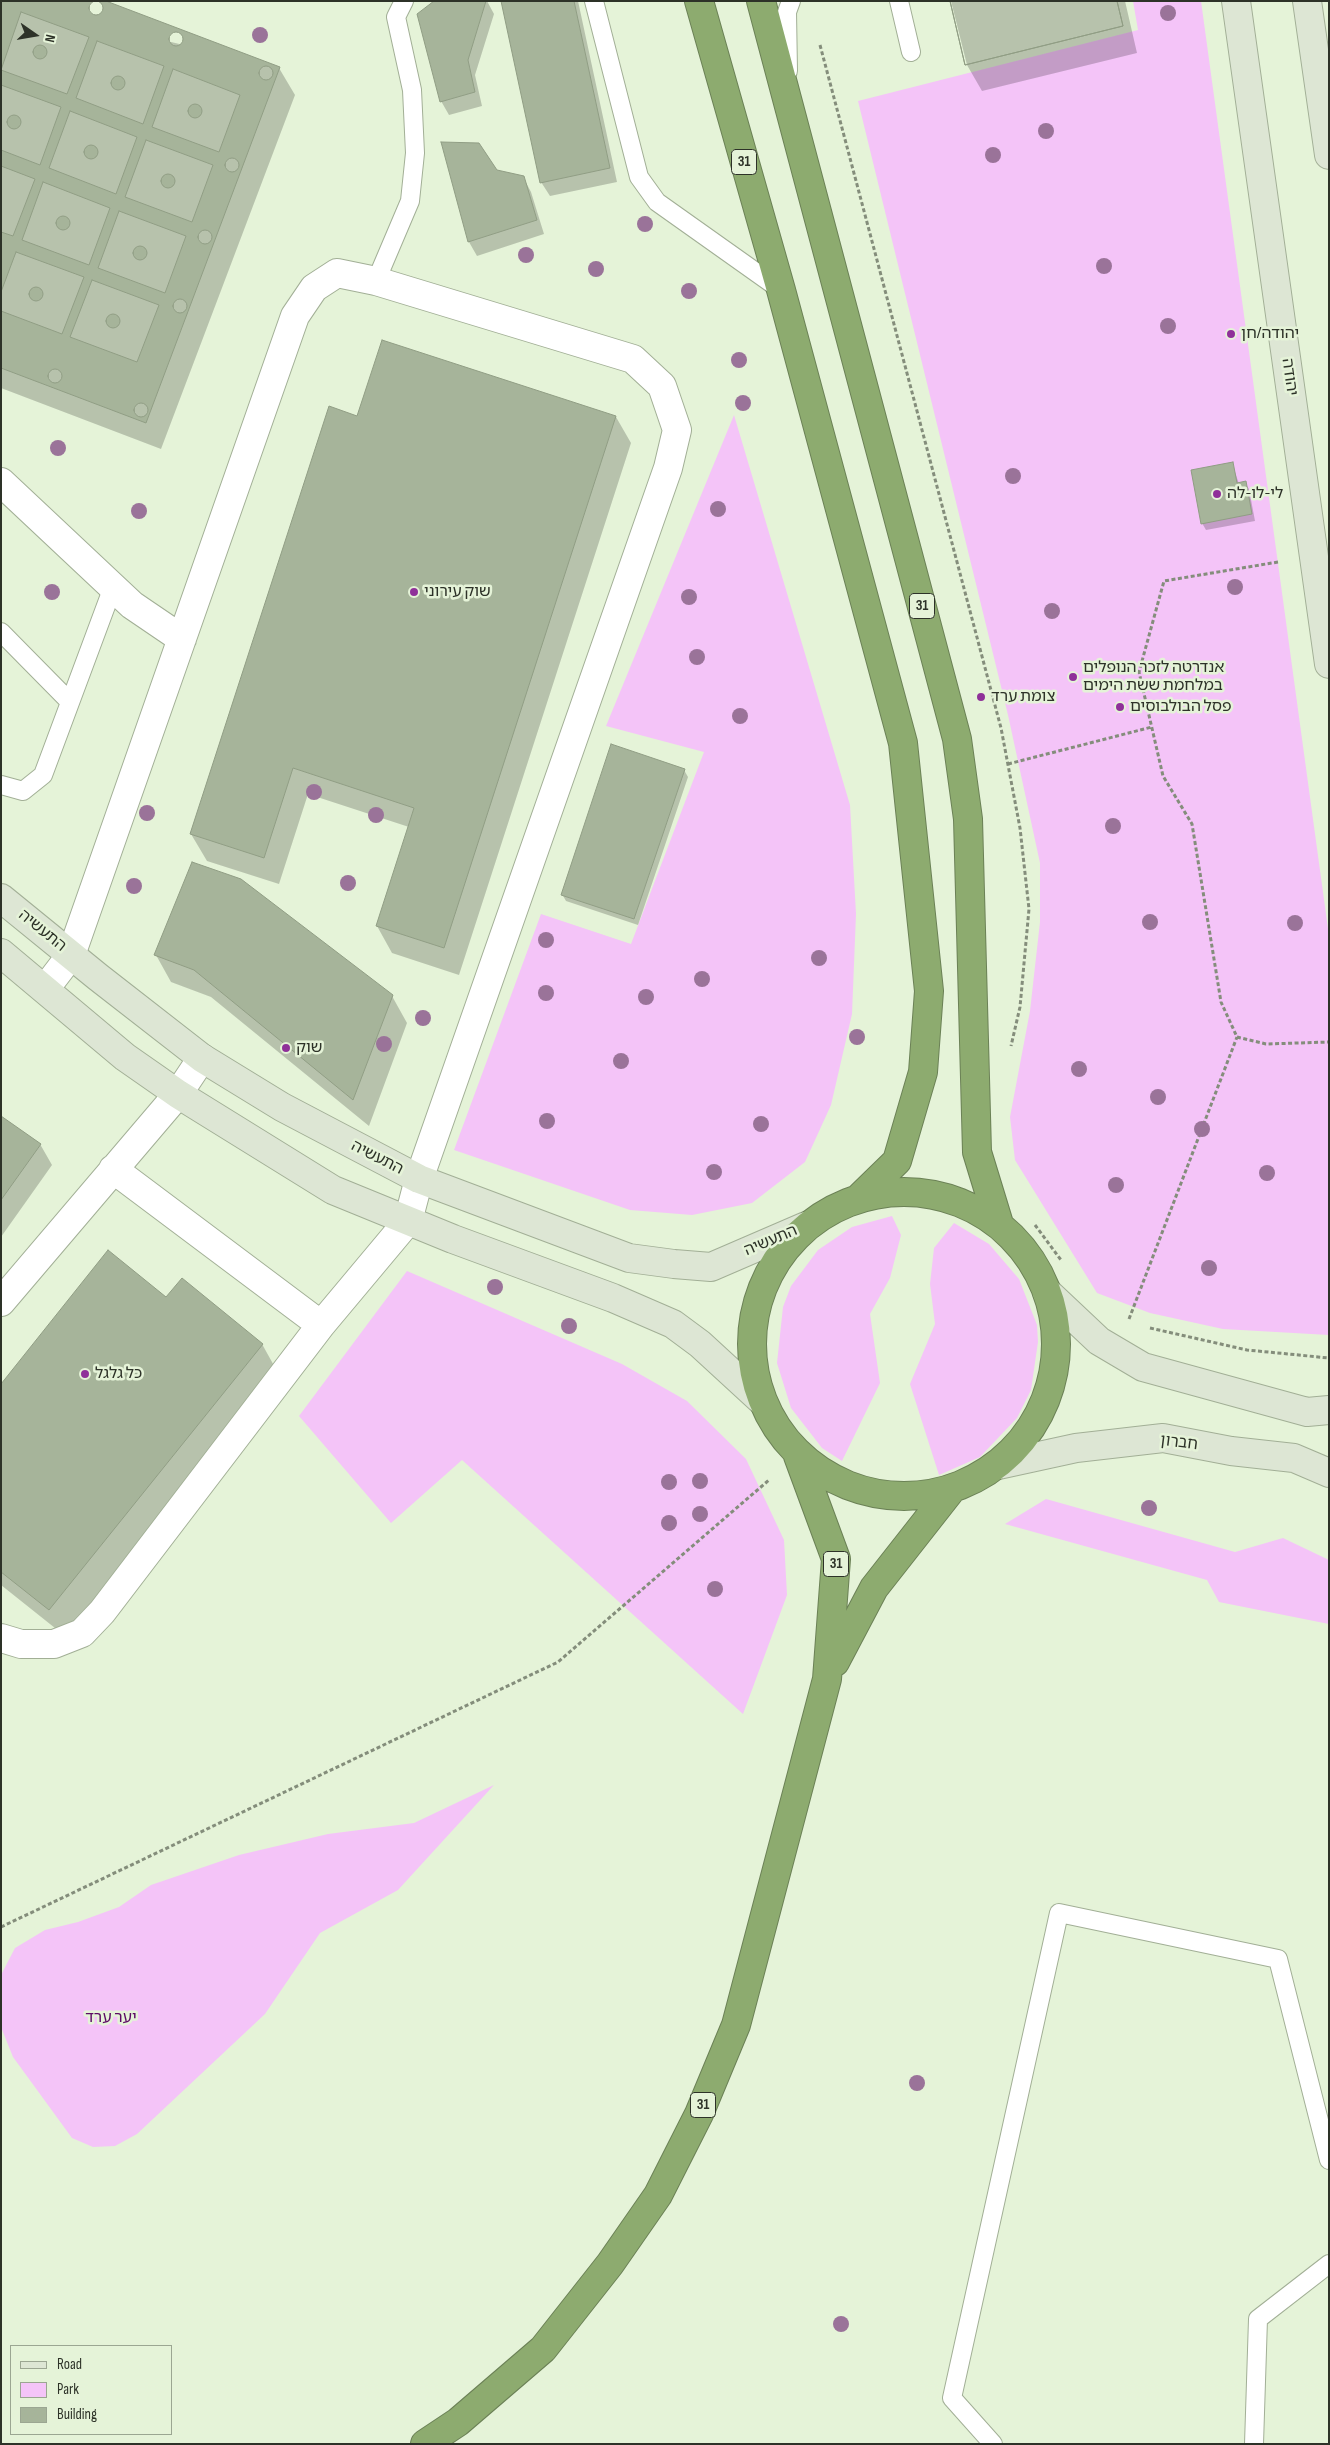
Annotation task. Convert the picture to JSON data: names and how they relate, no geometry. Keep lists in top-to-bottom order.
{
  "streets": {
    "highway": ["31"],
    "street": ["יהודה", "התעשיה", "חברון"]
  },
  "crossings": [
    ["31", "התעשיה"],
    ["31", "חברון"]
  ],
  "parks": ["יער ערד"],
  "places": [
    "יהודה/חן",
    "לי-לו-לה",
    "שוק עירוני",
    "אנדרטה לזכר הנופלים במלחמת ששת הימים",
    "צומת ערד",
    "פסל הבולבוסים",
    "שוק",
    "כל גלגל"
  ],
  "legend": ["Road", "Park", "Building"],
  "north": "right"
}
